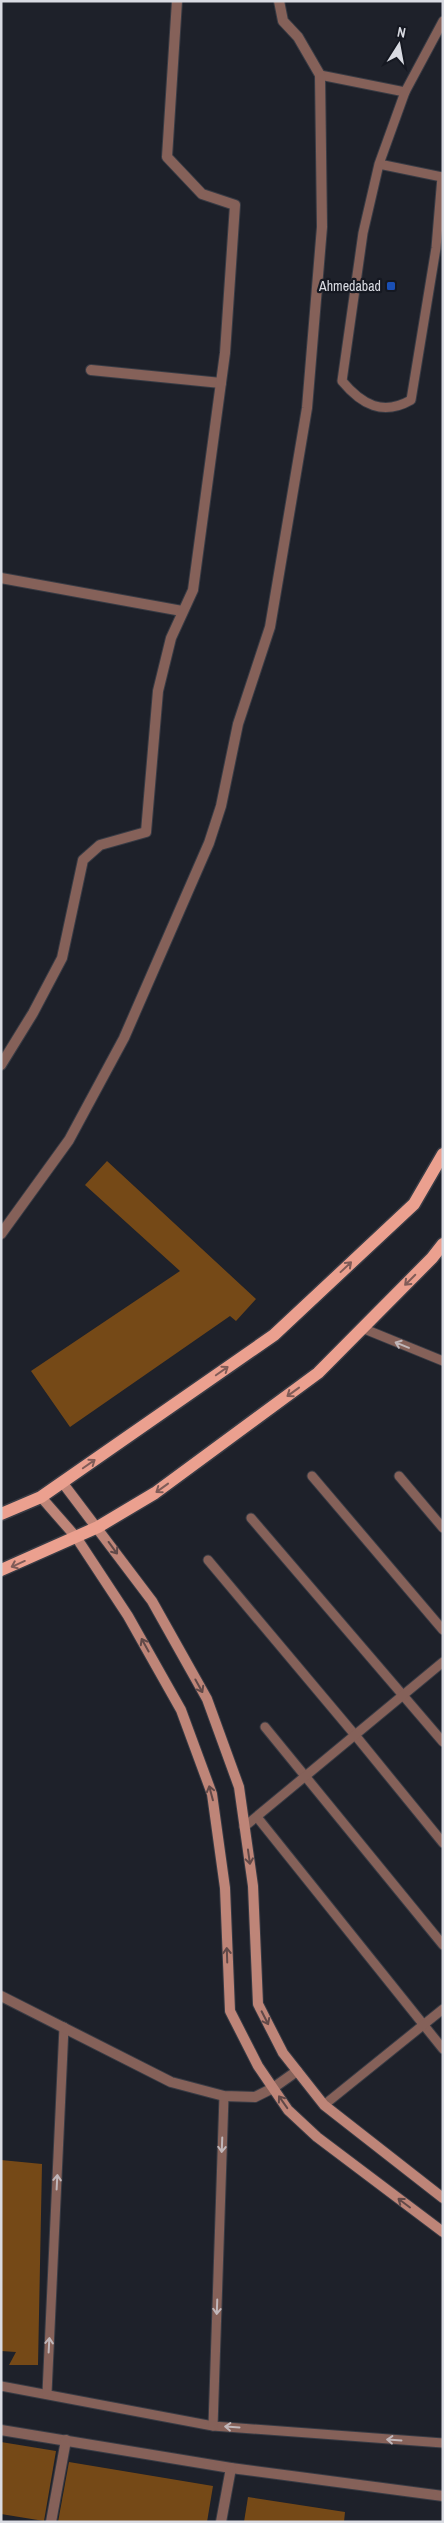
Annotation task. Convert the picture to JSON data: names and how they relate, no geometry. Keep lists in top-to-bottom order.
{
  "places": {
    "transit": ["Ahmedabad"]
  },
  "north": "top"
}
